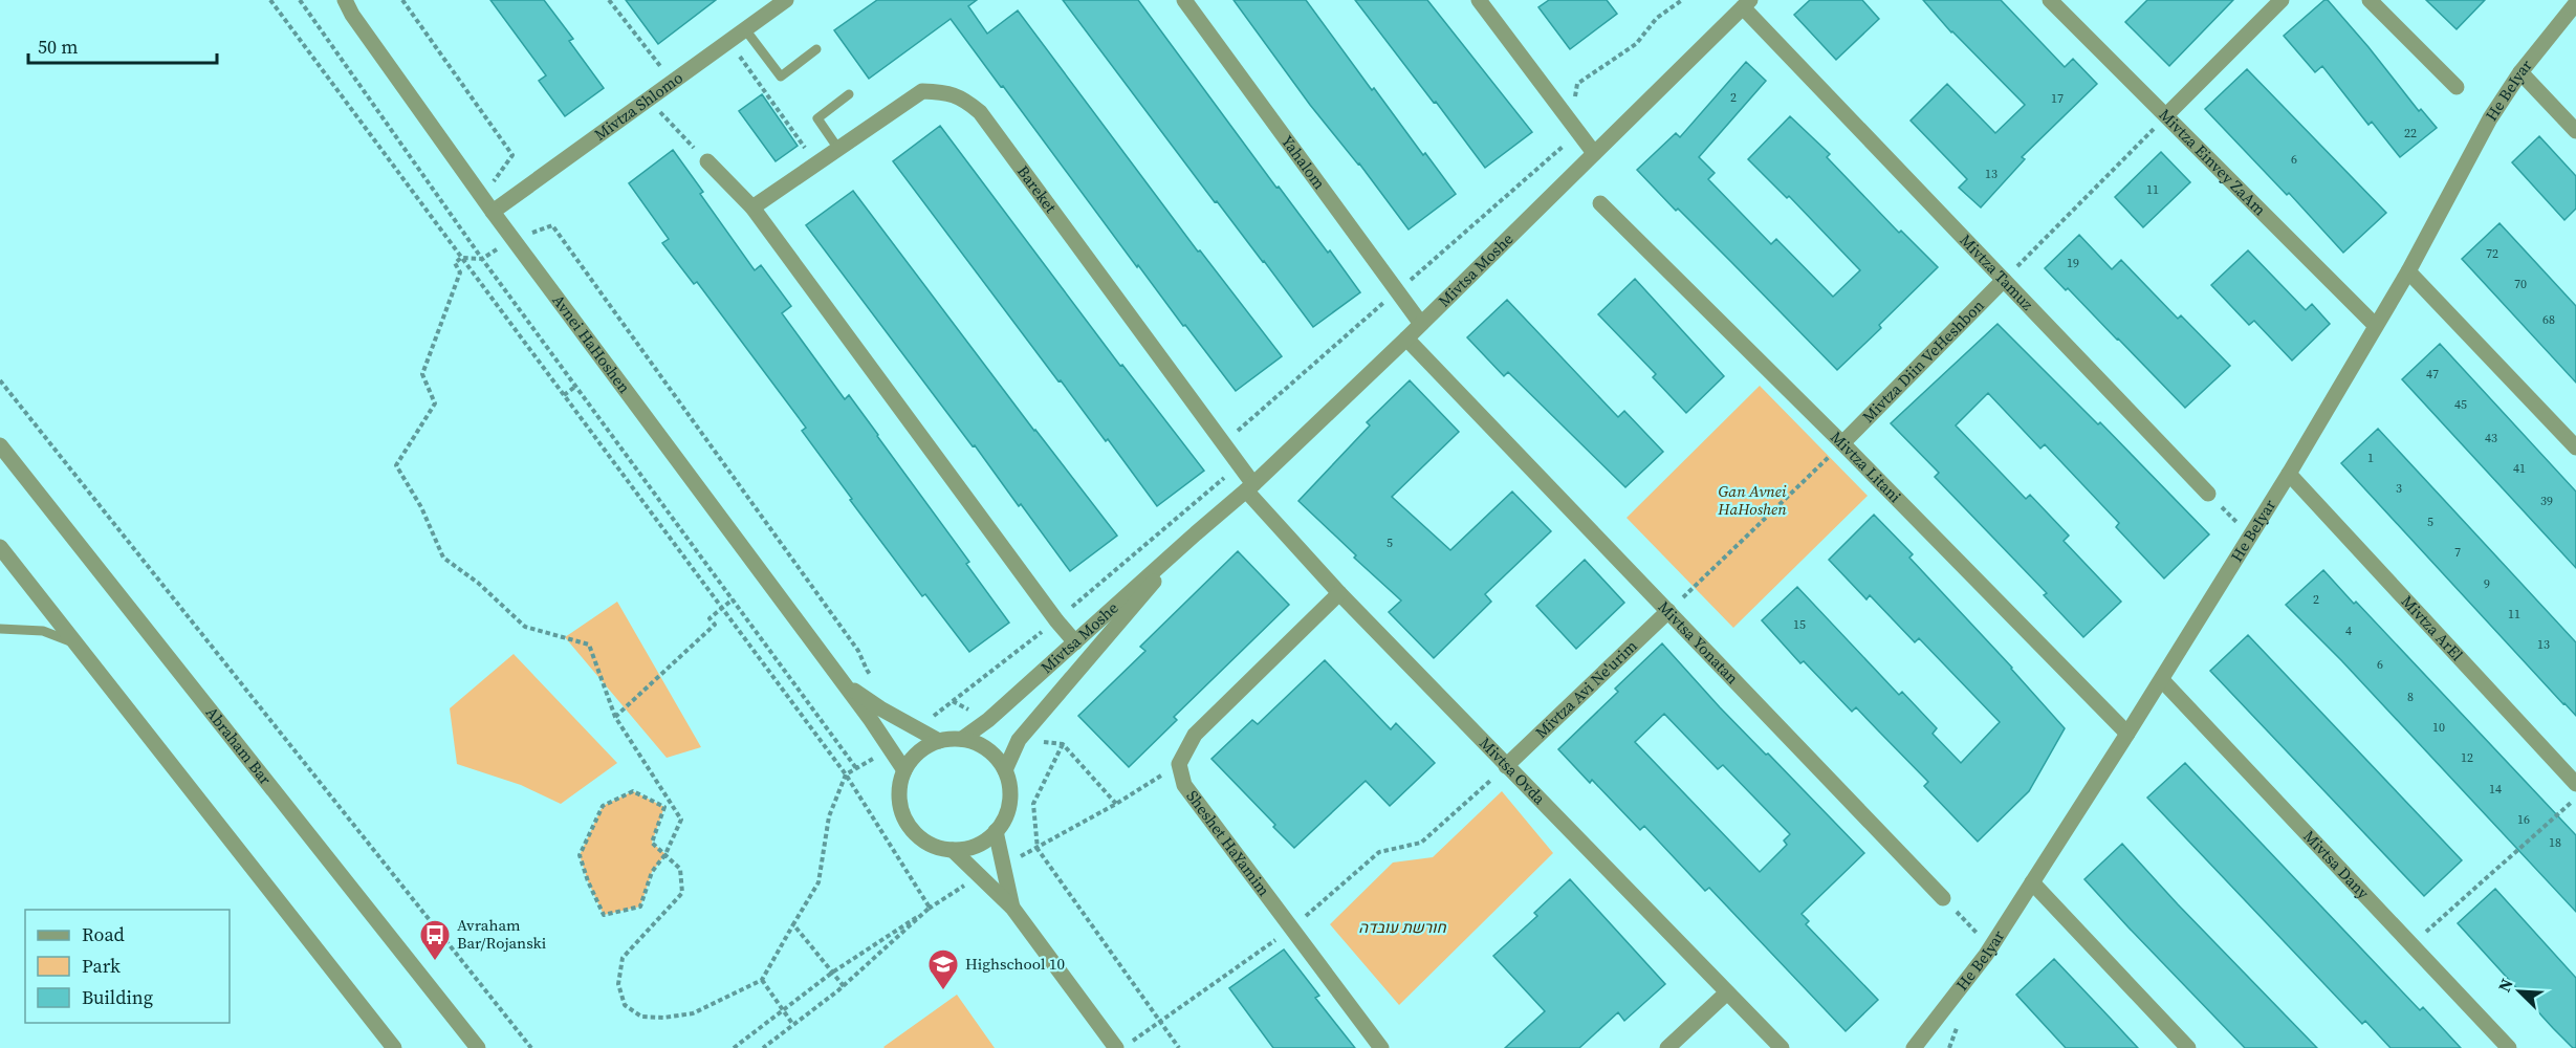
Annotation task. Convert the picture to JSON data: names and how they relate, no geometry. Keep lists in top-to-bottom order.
{
  "streets": {
    "street": [
      "He BeIyar",
      "Mivtza Shlomo",
      "Yahalom",
      "Mivtza Einvey ZaAm",
      "Bareket",
      "Mivtsa Moshe",
      "Mivtza Tamuz",
      "Avnei HaHoshen",
      "Mivtza Diin VeHeshbon",
      "Mivtza Litani",
      "Mivtza ArEl",
      "Mivtsa Yonatan",
      "Mivtza Avi Ne'urim",
      "Abraham Bar",
      "Mivtsa Ovda",
      "Sheshet HaYamim",
      "Mivtsa Dany"
    ]
  },
  "crossings": [
    ["He BeIyar", "Mivtza Einvey ZaAm"],
    ["He BeIyar", "Mivtza Litani"],
    ["He BeIyar", "Mivtza ArEl"],
    ["He BeIyar", "Mivtsa Dany"],
    ["Mivtza Shlomo", "Avnei HaHoshen"],
    ["Yahalom", "Mivtsa Moshe"],
    ["Bareket", "Mivtsa Moshe"],
    ["Bareket", "Mivtsa Ovda"],
    ["Mivtsa Moshe", "Mivtza Tamuz"],
    ["Mivtsa Moshe", "Avnei HaHoshen"],
    ["Mivtsa Moshe", "Mivtsa Yonatan"],
    ["Mivtsa Moshe", "Mivtsa Ovda"],
    ["Mivtza Tamuz", "Mivtza Diin VeHeshbon"],
    ["Mivtza Diin VeHeshbon", "Mivtza Litani"],
    ["Mivtsa Yonatan", "Mivtza Avi Ne'urim"],
    ["Mivtza Avi Ne'urim", "Mivtsa Ovda"]
  ],
  "parks": ["Gan Avnei HaHoshen", "חורשת עובדה"],
  "places": {
    "bus stop": ["Avraham Bar/Rojanski"],
    "school or university": ["Highschool 10"]
  },
  "house_numbers": [
    "2",
    "17",
    "22",
    "6",
    "13",
    "11",
    "72",
    "19",
    "70",
    "68",
    "47",
    "45",
    "43",
    "1",
    "41",
    "3",
    "39",
    "5",
    "5",
    "7",
    "9",
    "2",
    "11",
    "15",
    "4",
    "13",
    "6",
    "8",
    "10",
    "12",
    "14",
    "16",
    "18"
  ],
  "legend": ["Road", "Park", "Building"],
  "scale_bar": "50 m",
  "north": "top left"
}
